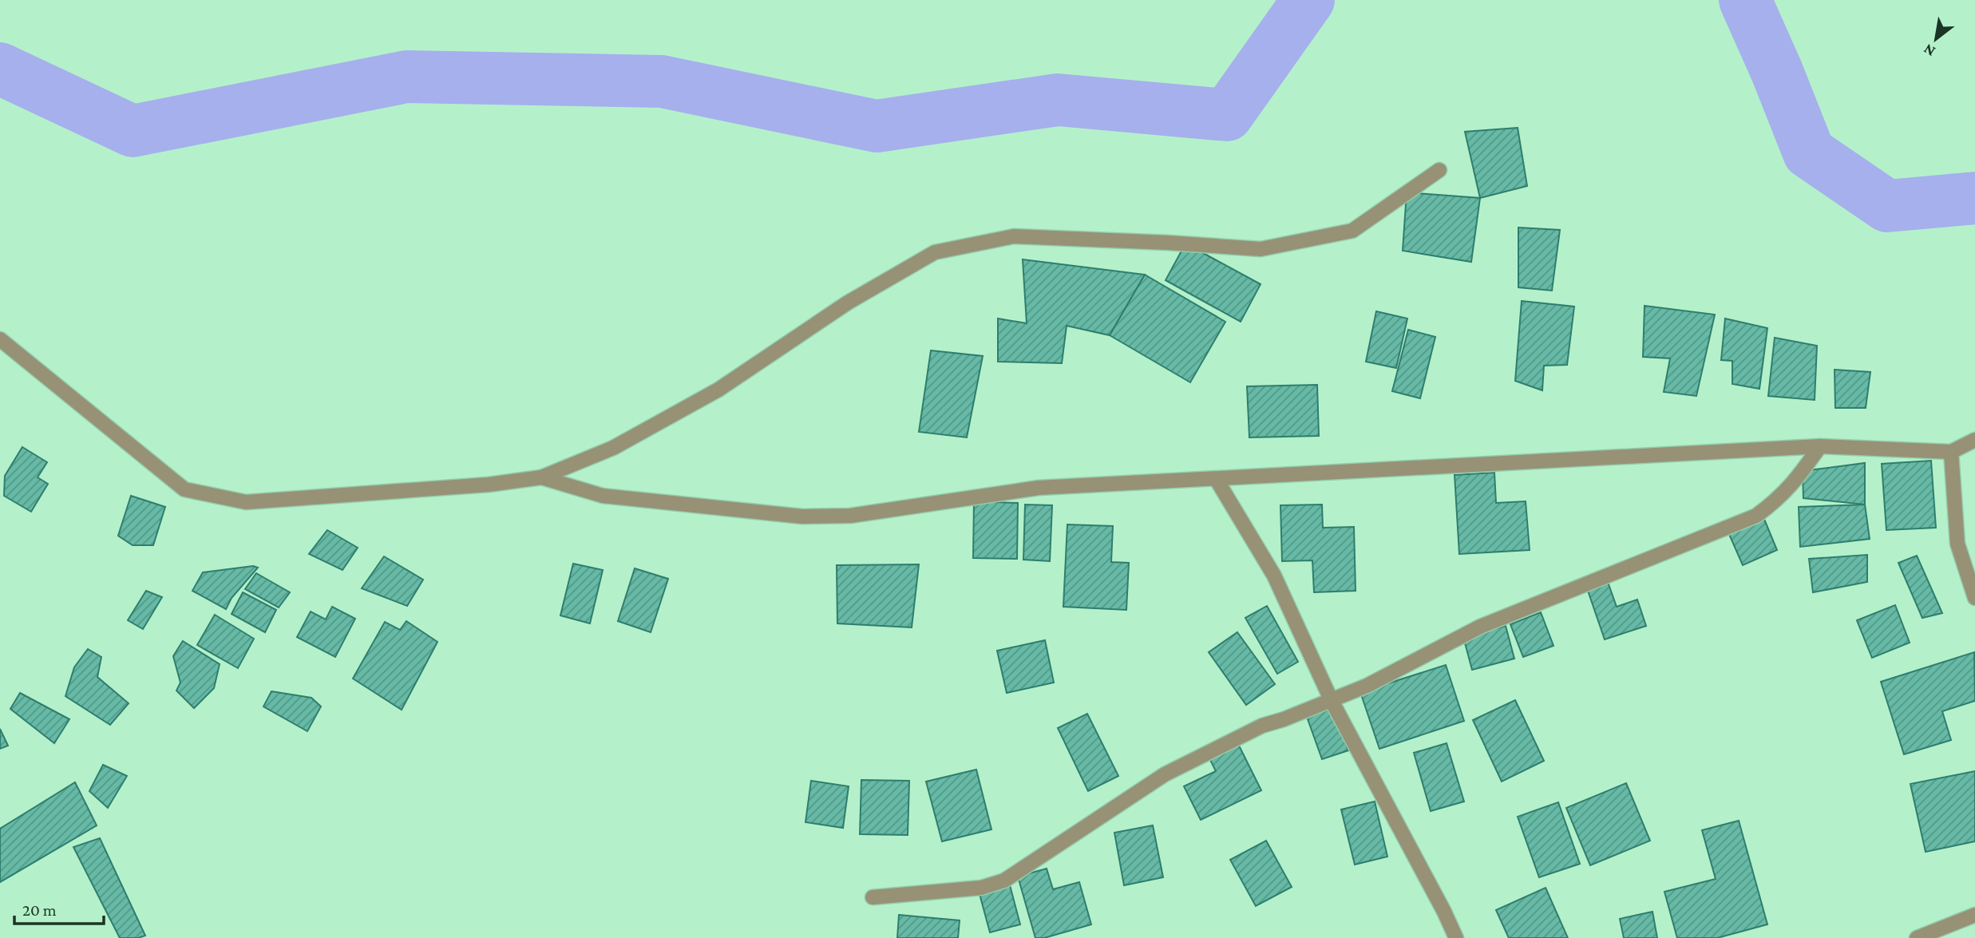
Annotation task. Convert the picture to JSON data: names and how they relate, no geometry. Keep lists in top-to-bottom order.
{
  "scale_bar": "20 m",
  "north": "bottom left"
}
